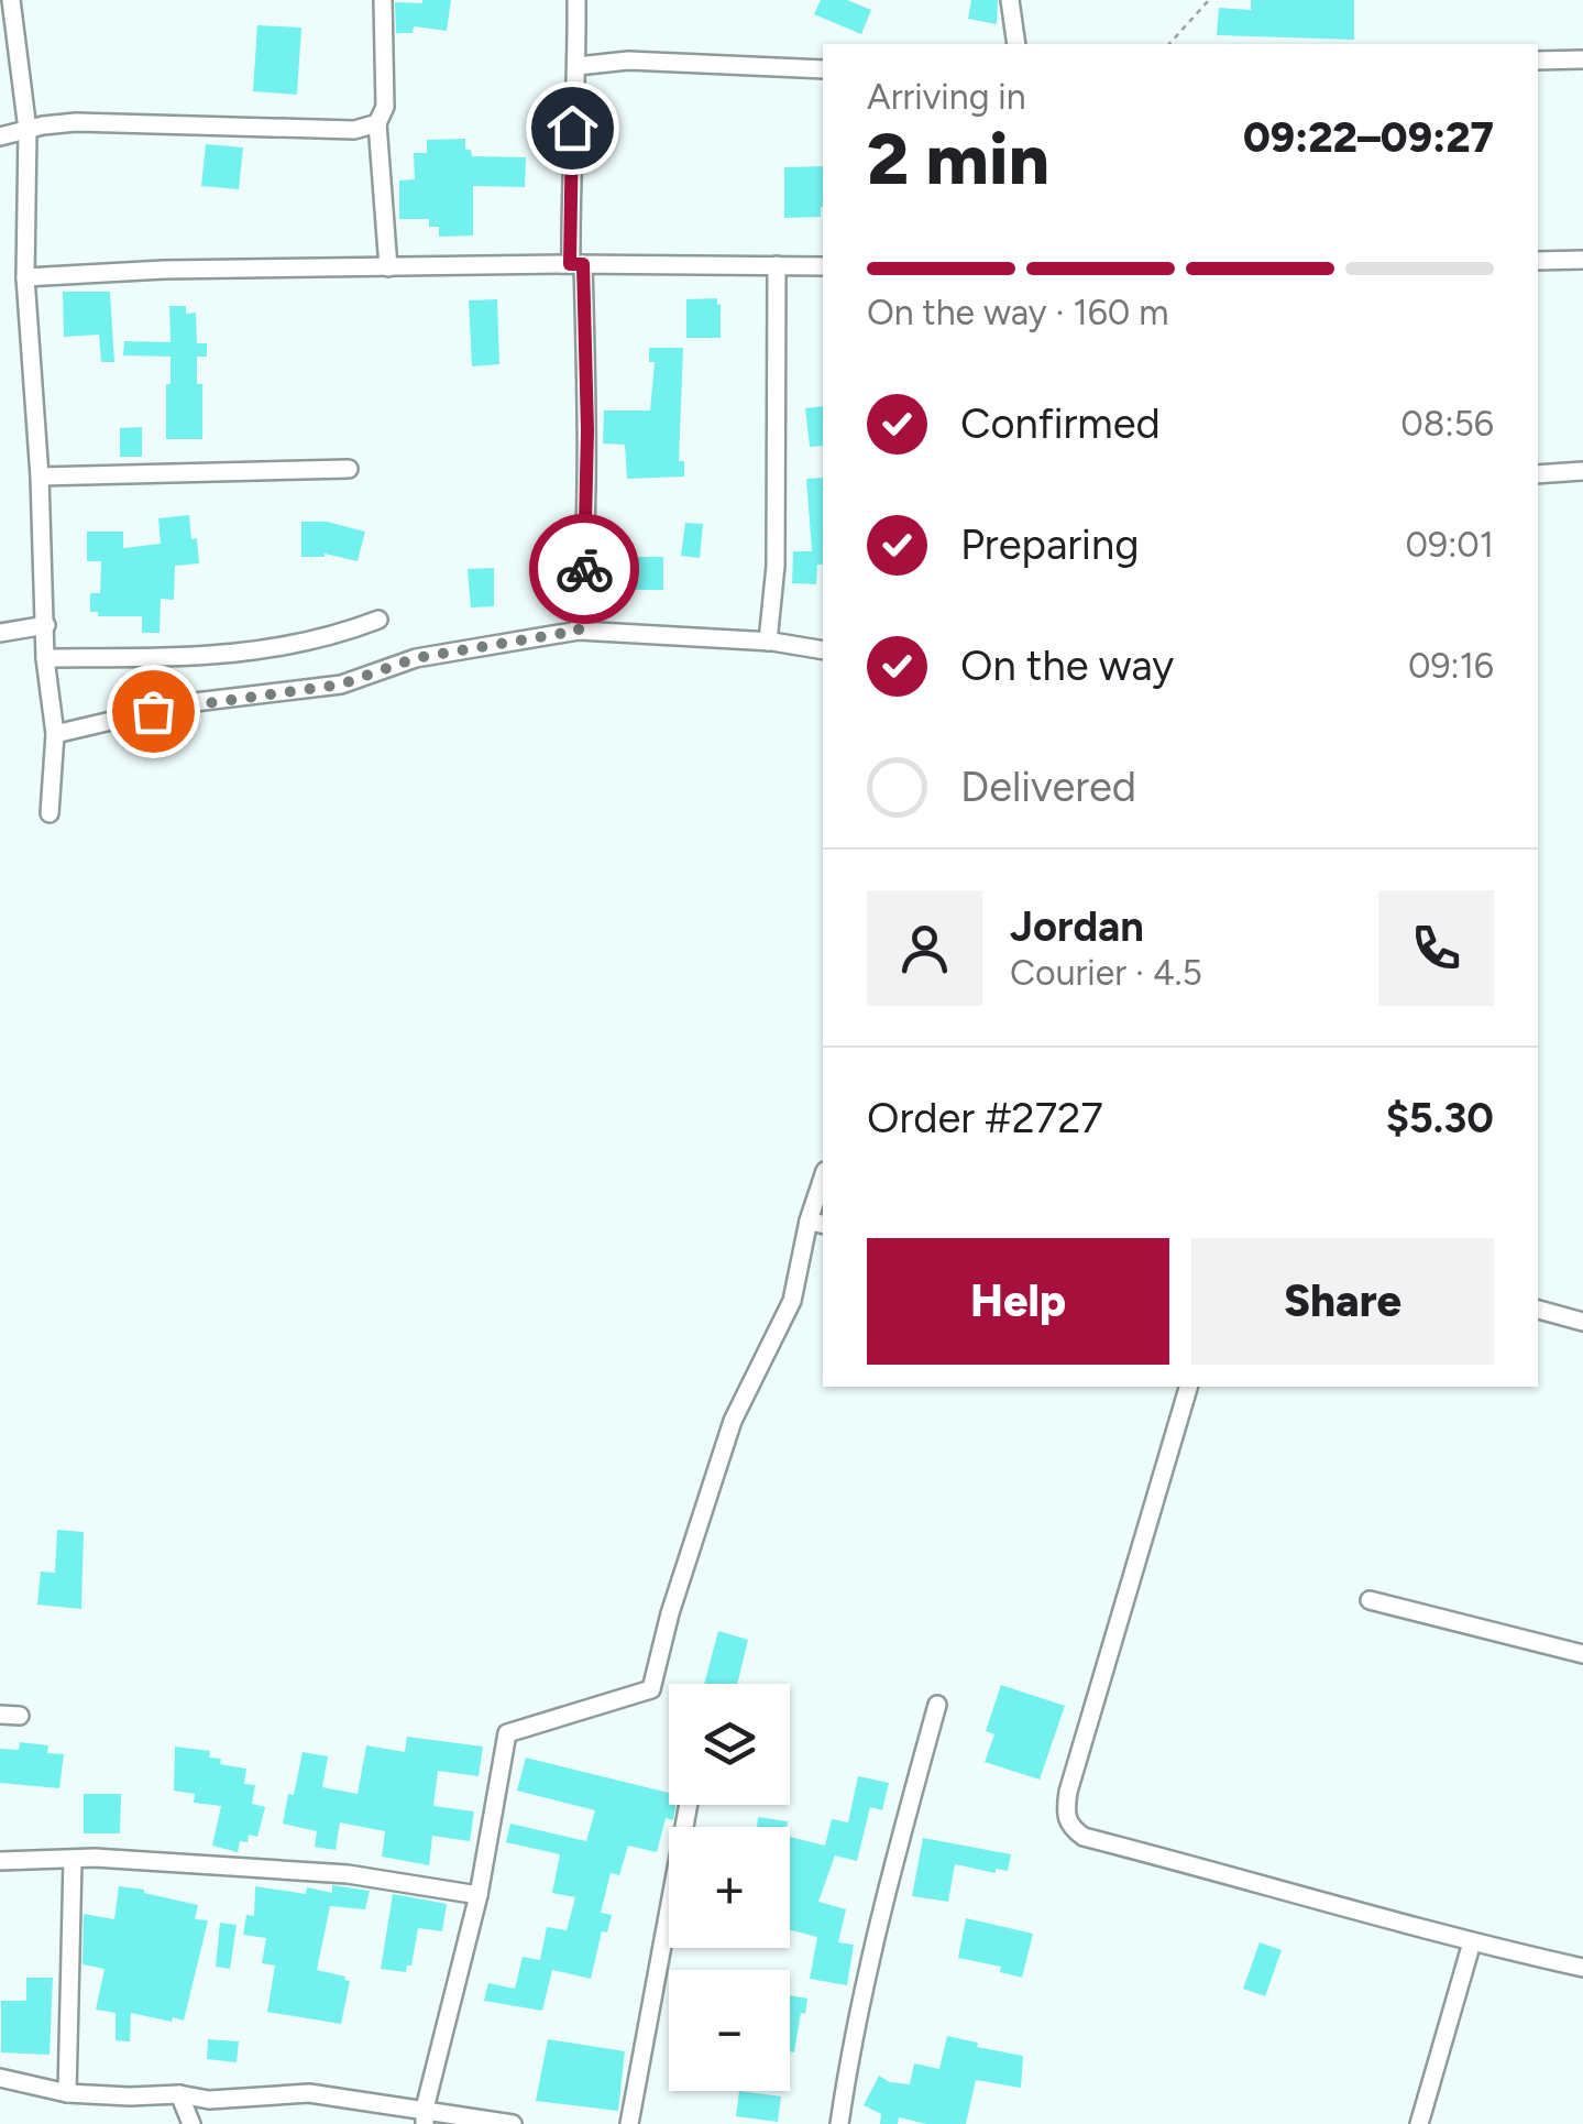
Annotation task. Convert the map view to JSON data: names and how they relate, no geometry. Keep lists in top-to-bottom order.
{
  "page": {
    "heading": ["2 min", "Arriving in", "09:22–09:27"],
    "panel": [
      "Jordan",
      "Courier · 4.5",
      "Order #2727",
      "$5.30"
    ],
    "bar": "On the way · 160 m",
    "list": [
      ["Confirmed", "08:56"],
      ["Preparing", "09:01"],
      ["On the way", "09:16"],
      "Delivered"
    ],
    "buttons": ["Help", "Share"],
    "map_buttons": ["+", "−"]
  }
}
